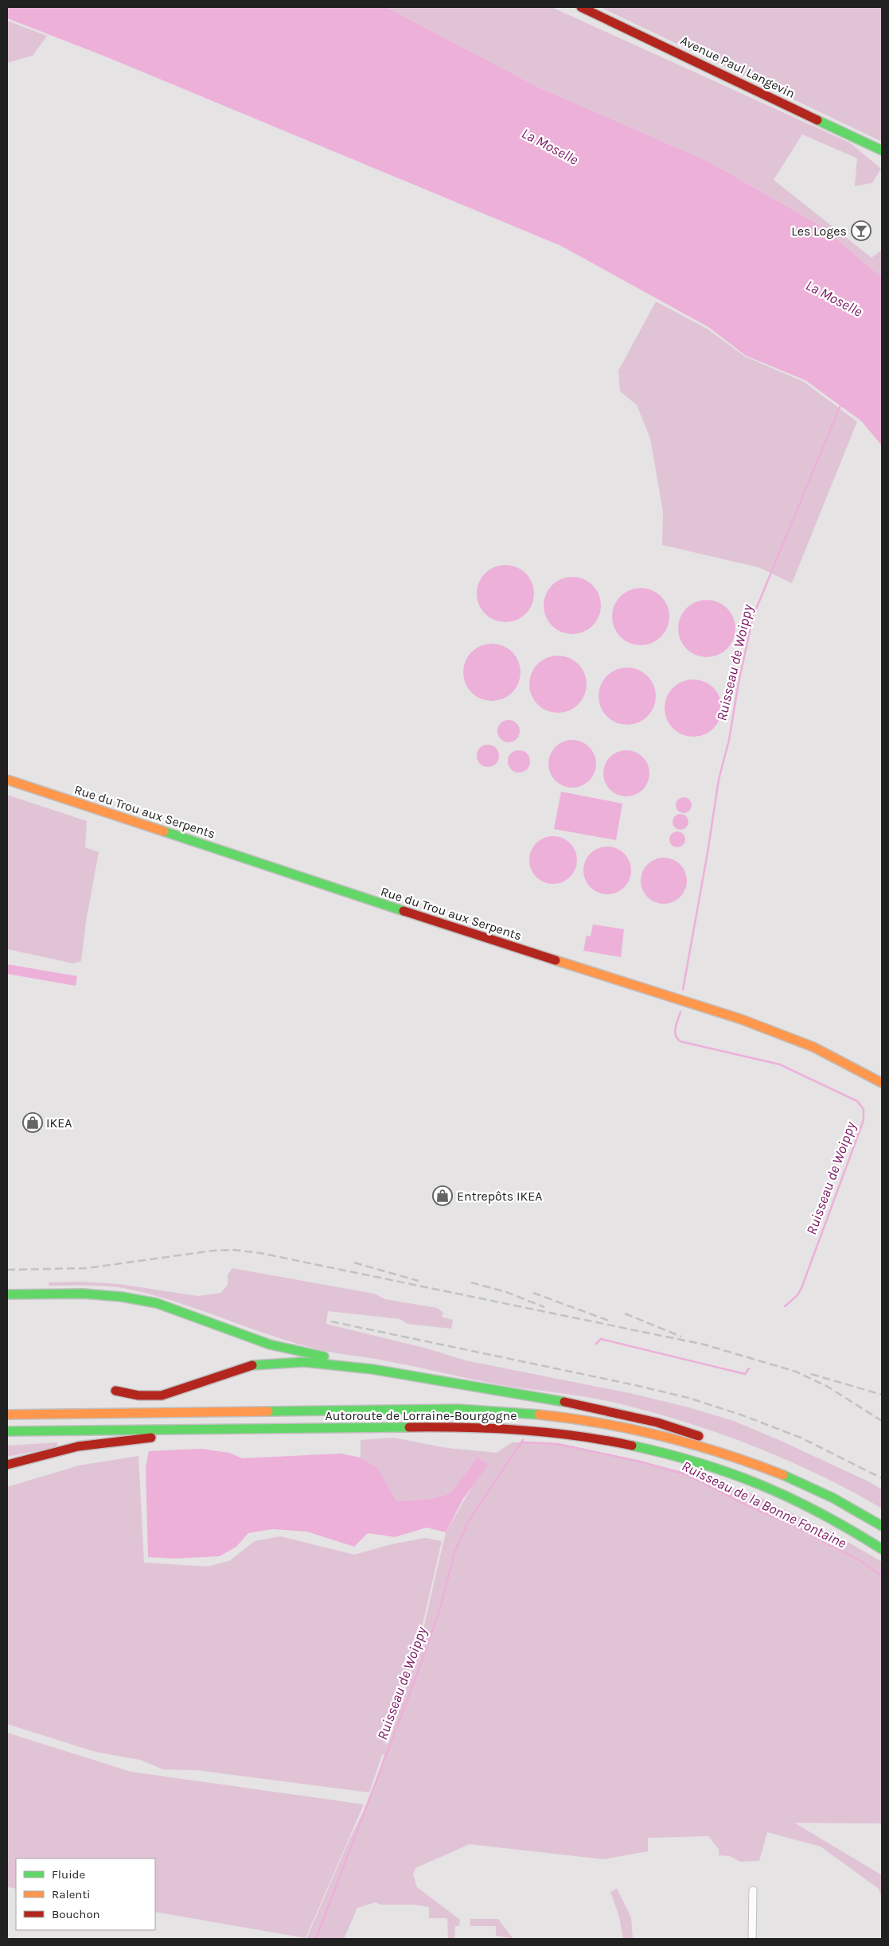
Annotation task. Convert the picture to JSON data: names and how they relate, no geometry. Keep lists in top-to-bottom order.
{
  "streets": {
    "main road": ["Avenue Paul Langevin", "Rue du Trou aux Serpents", "Autoroute de Lorraine-Bourgogne"]
  },
  "water": ["La Moselle", "Ruisseau de Woippy", "Ruisseau de la Bonne Fontaine"],
  "places": {
    "bar": ["Les Loges"],
    "shop": ["IKEA", "Entrepôts IKEA"]
  },
  "legend": ["Fluide", "Ralenti", "Bouchon"]
}
